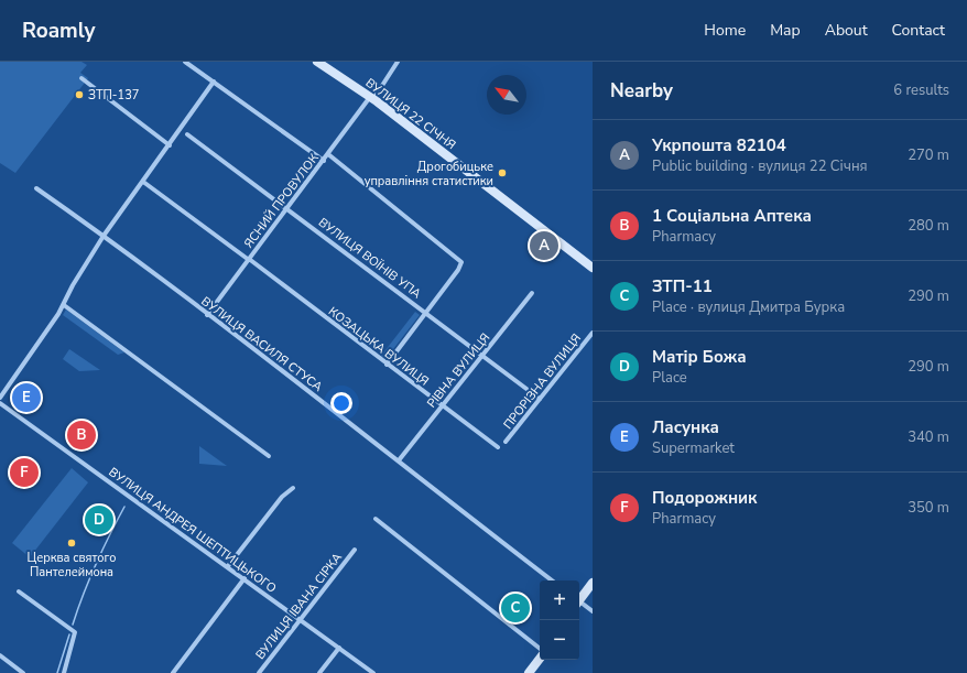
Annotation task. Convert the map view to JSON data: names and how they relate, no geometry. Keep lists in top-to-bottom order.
{
  "streets": {
    "street": [
      "ВУЛИЦЯ 22 СІЧНЯ",
      "ЯСНИЙ ПРОВУЛОК",
      "ВУЛИЦЯ ВОЇНІВ УПА",
      "ВУЛИЦЯ ВАСИЛЯ СТУСА",
      "КОЗАЦЬКА ВУЛИЦЯ",
      "РІВНА ВУЛИЦЯ",
      "ПРОРІЗНА ВУЛИЦЯ",
      "ВУЛИЦЯ АНДРЕЯ ШЕПТИЦЬКОГО",
      "ВУЛИЦЯ ІВАНА СІРКА"
    ]
  },
  "crossings": [
    ["ВУЛИЦЯ 22 СІЧНЯ", "ЯСНИЙ ПРОВУЛОК"],
    ["ЯСНИЙ ПРОВУЛОК", "ВУЛИЦЯ ВОЇНІВ УПА"],
    ["ЯСНИЙ ПРОВУЛОК", "ВУЛИЦЯ ВАСИЛЯ СТУСА"],
    ["ЯСНИЙ ПРОВУЛОК", "КОЗАЦЬКА ВУЛИЦЯ"],
    ["ВУЛИЦЯ ВОЇНІВ УПА", "РІВНА ВУЛИЦЯ"],
    ["ВУЛИЦЯ ВОЇНІВ УПА", "ПРОРІЗНА ВУЛИЦЯ"],
    ["ВУЛИЦЯ ВАСИЛЯ СТУСА", "РІВНА ВУЛИЦЯ"],
    ["КОЗАЦЬКА ВУЛИЦЯ", "РІВНА ВУЛИЦЯ"],
    ["ВУЛИЦЯ АНДРЕЯ ШЕПТИЦЬКОГО", "ВУЛИЦЯ ІВАНА СІРКА"]
  ],
  "places": ["ЗТП-137", "Дрогобицьке управління статистики", "Церква святого Пантелеймона"],
  "north": "top left",
  "page": {
    "header": "Roamly",
    "nav": [
      "Home",
      "Map",
      "About",
      "Contact"
    ],
    "heading": ["Nearby", "6 results"],
    "list": [
      {
        "mark": "A",
        "name": "Укрпошта 82104",
        "note": "Public building · вулиця 22 Січня",
        "value": "270 m"
      },
      {
        "mark": "B",
        "name": "1 Соціальна Аптека",
        "note": "Pharmacy",
        "value": "280 m"
      },
      {
        "mark": "C",
        "name": "ЗТП-11",
        "note": "Place · вулиця Дмитра Бурка",
        "value": "290 m"
      },
      {
        "mark": "D",
        "name": "Матір Божа",
        "note": "Place",
        "value": "290 m"
      },
      {
        "mark": "E",
        "name": "Ласунка",
        "note": "Supermarket",
        "value": "340 m"
      },
      {
        "mark": "F",
        "name": "Подорожник",
        "note": "Pharmacy",
        "value": "350 m"
      }
    ],
    "pins": [
      "A",
      "E",
      "B",
      "F",
      "D",
      "C"
    ],
    "map_buttons": ["+", "−"]
  }
}
